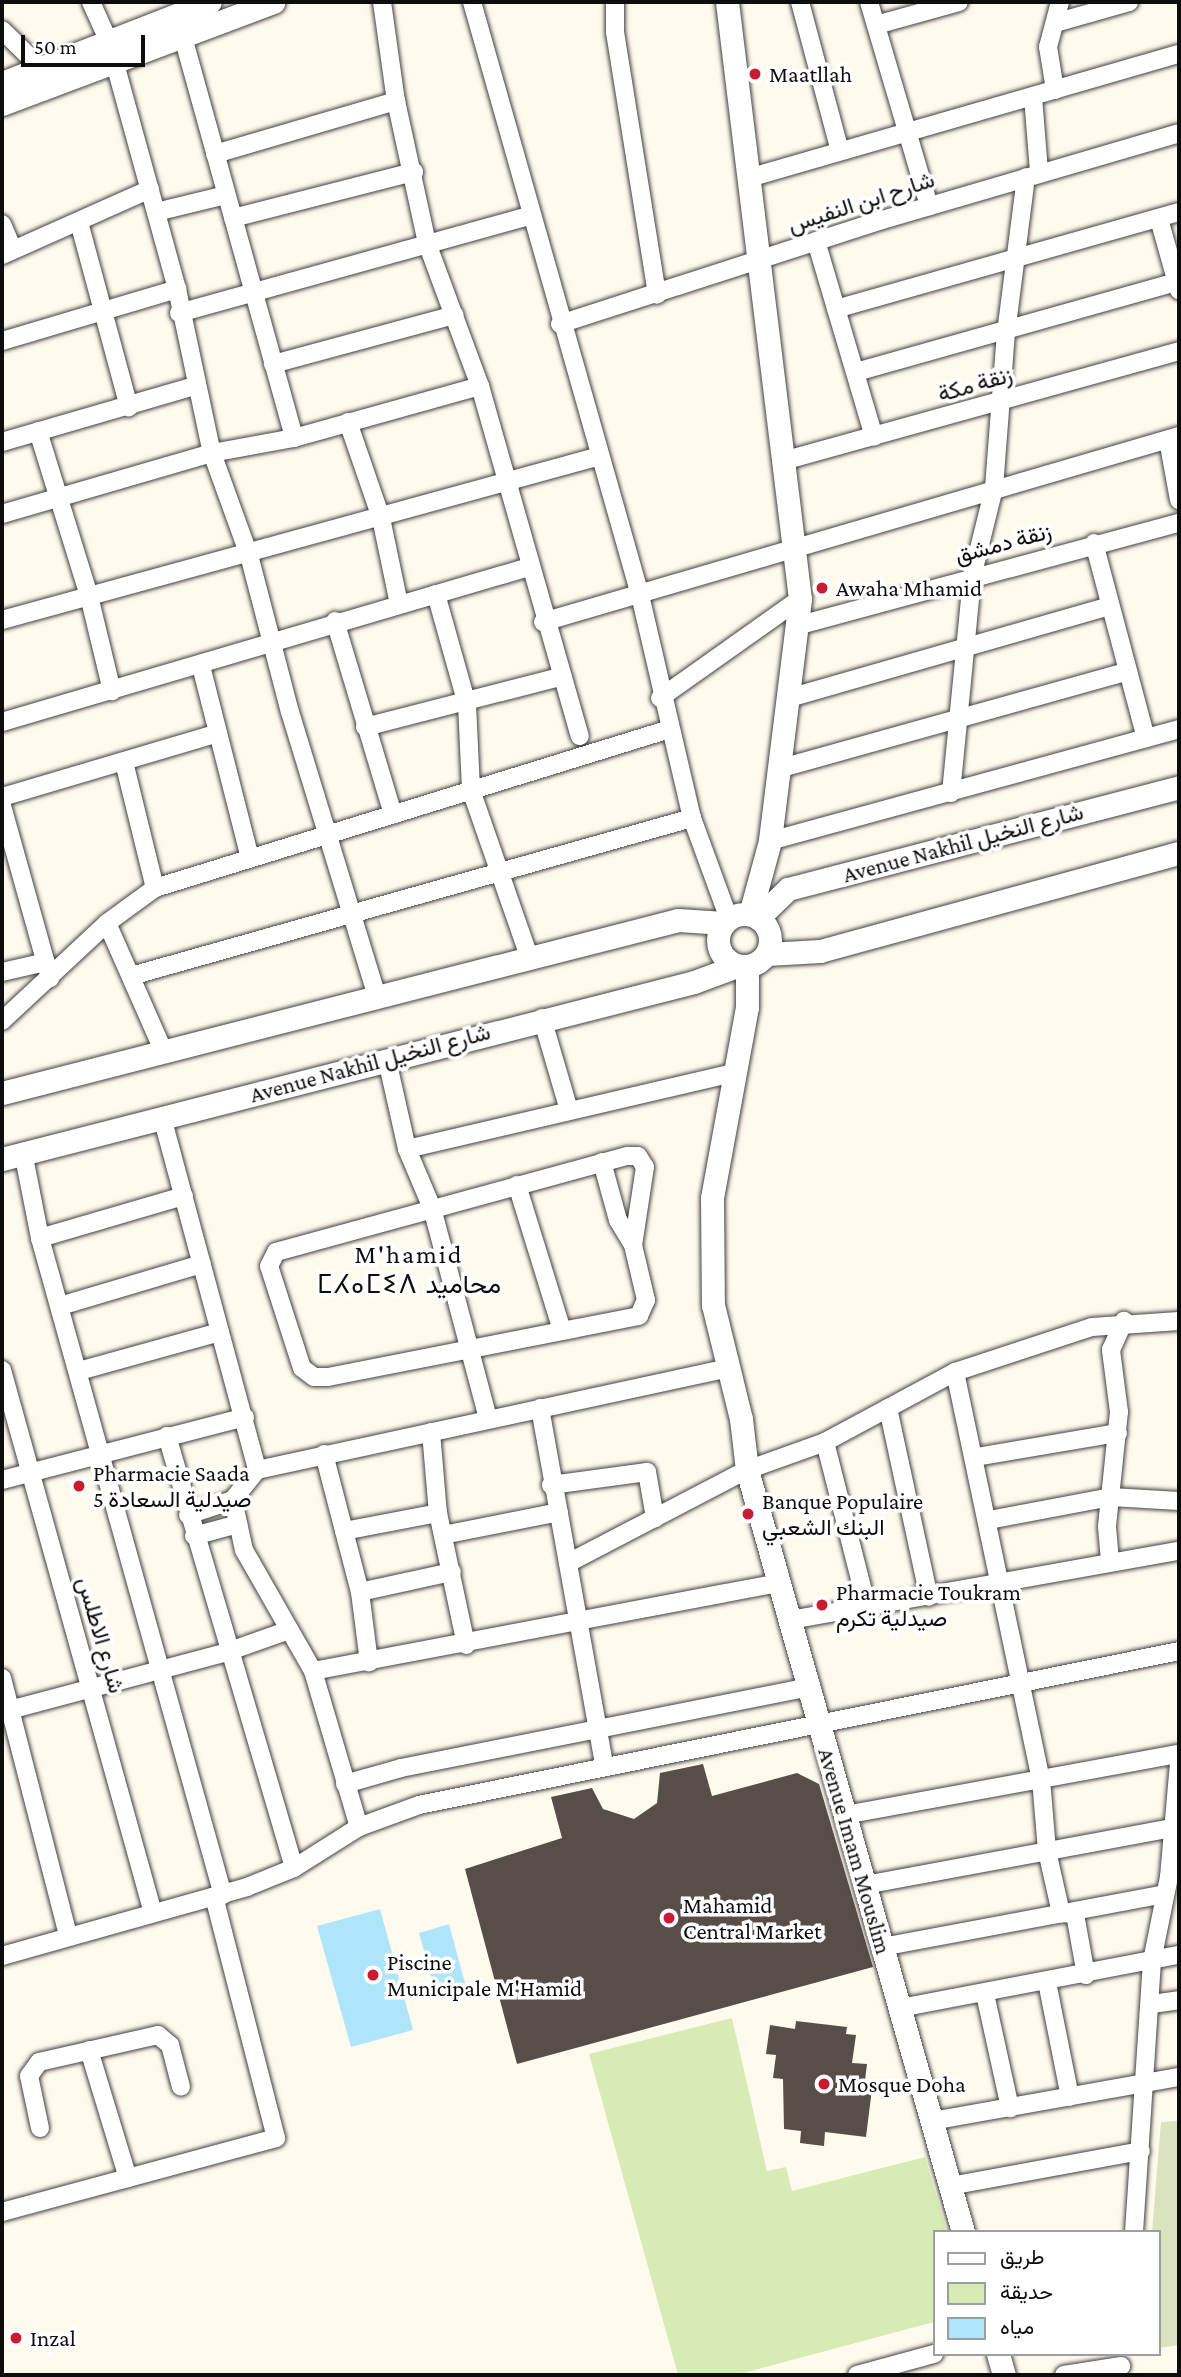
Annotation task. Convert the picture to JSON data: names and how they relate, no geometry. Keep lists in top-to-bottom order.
{
  "streets": {
    "street": [
      "شارح ابن النفيس",
      "زنقة مكة",
      "زنقة دمشق",
      "Avenue Nakhil شارع النخيل",
      "شارع الاطلس",
      "Avenue Imam Mouslim"
    ]
  },
  "crossings": [
    ["Avenue Nakhil شارع النخيل", "Avenue Imam Mouslim"]
  ],
  "districts": ["M'hamid ⵎⵃⴰⵎⵉⴷ محاميد"],
  "places": [
    "Maatllah",
    "Awaha Mhamid",
    "Pharmacie Saada 5 صيدلية السعادة",
    "Banque Populaire البنك الشعبي",
    "Pharmacie Toukram صيدلية تكرم",
    "Mahamid Central Market",
    "Piscine Municipale M'Hamid",
    "Mosque Doha",
    "Inzal"
  ],
  "legend": ["طريق", "حديقة", "مياه"],
  "scale_bar": "50 m"
}
